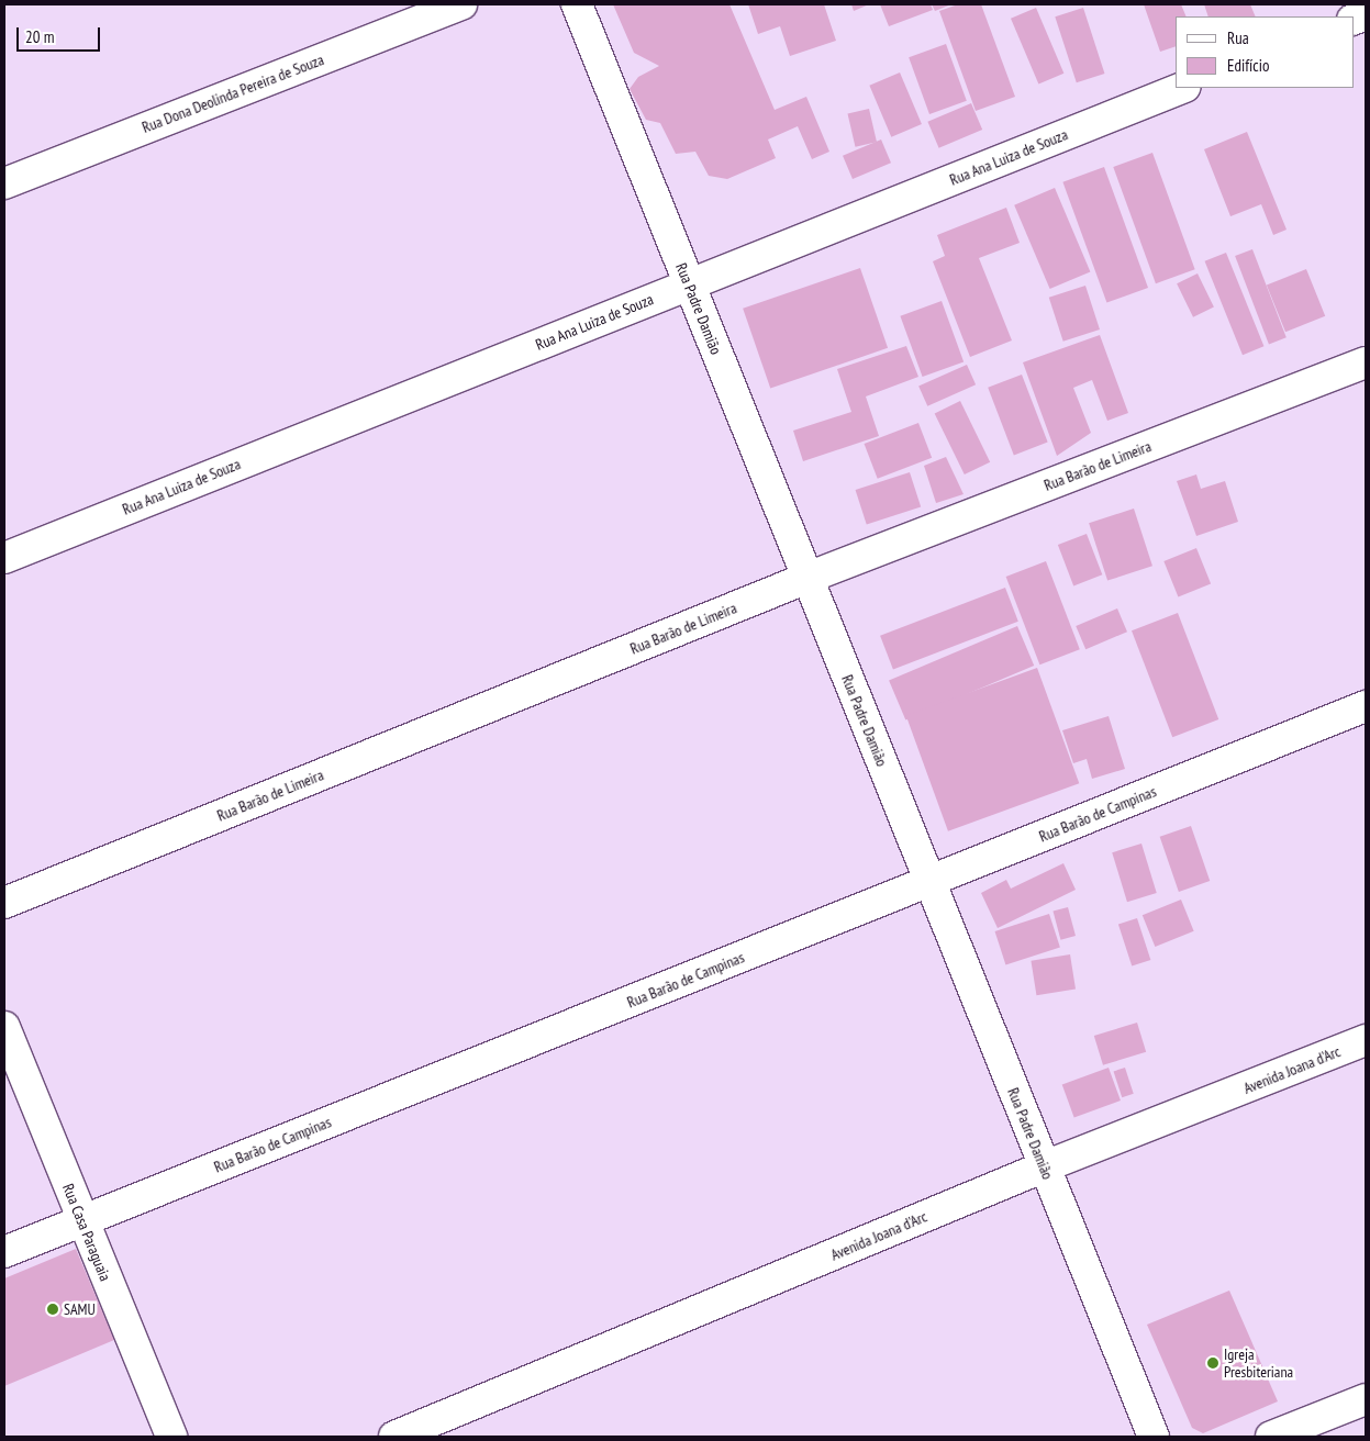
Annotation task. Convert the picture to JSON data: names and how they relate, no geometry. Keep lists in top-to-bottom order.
{
  "streets": {
    "street": [
      "Rua Dona Deolinda Pereira de Souza",
      "Rua Ana Luiza de Souza",
      "Rua Padre Damião",
      "Rua Barão de Limeira",
      "Rua Barão de Campinas",
      "Avenida Joana d'Arc",
      "Rua Casa Paraguaia"
    ]
  },
  "crossings": [
    ["Rua Ana Luiza de Souza", "Rua Padre Damião"],
    ["Rua Padre Damião", "Rua Barão de Limeira"],
    ["Rua Padre Damião", "Rua Barão de Campinas"],
    ["Rua Padre Damião", "Avenida Joana d'Arc"],
    ["Rua Barão de Campinas", "Rua Casa Paraguaia"]
  ],
  "places": ["SAMU", "Igreja Presbiteriana"],
  "legend": ["Rua", "Edifício"],
  "scale_bar": "20 m"
}
